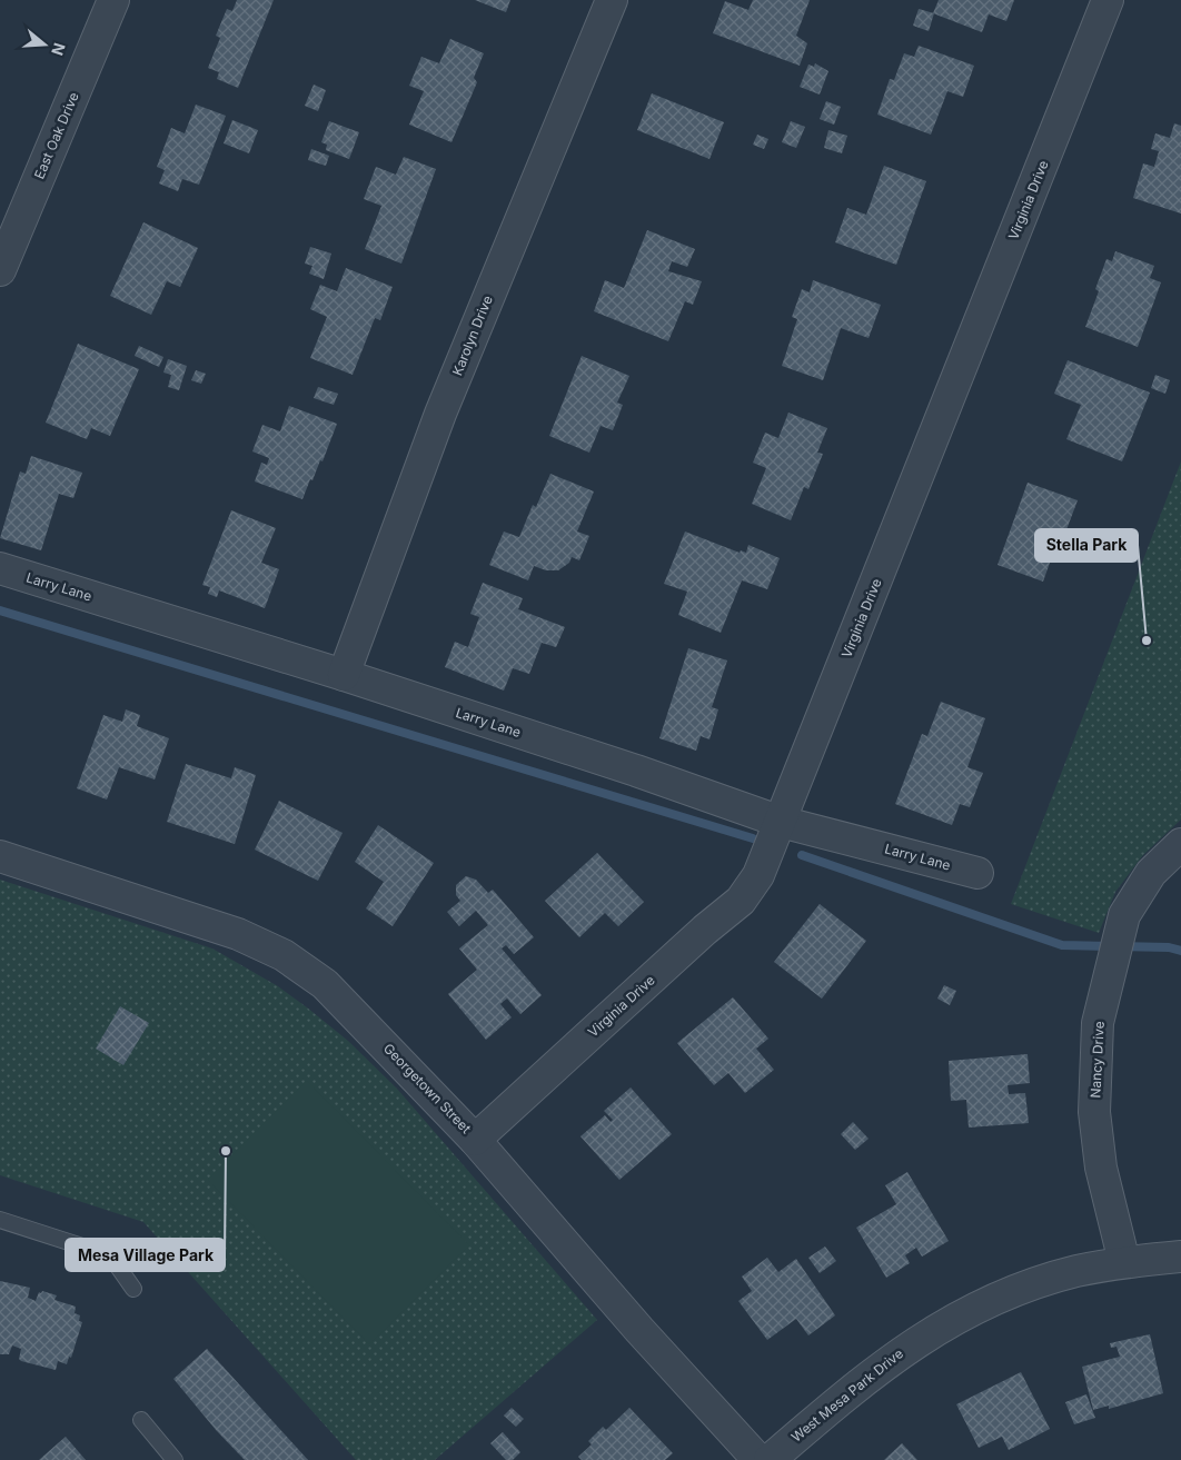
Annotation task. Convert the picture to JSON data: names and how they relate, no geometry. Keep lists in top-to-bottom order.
{
  "streets": {
    "street": [
      "East Oak Drive",
      "Virginia Drive",
      "Karolyn Drive",
      "Larry Lane",
      "Nancy Drive",
      "Georgetown Street",
      "West Mesa Park Drive"
    ]
  },
  "crossings": [
    ["Virginia Drive", "Larry Lane"],
    ["Virginia Drive", "Georgetown Street"],
    ["Karolyn Drive", "Larry Lane"],
    ["Nancy Drive", "West Mesa Park Drive"]
  ],
  "places": ["Stella Park", "Mesa Village Park"],
  "north": "right"
}
